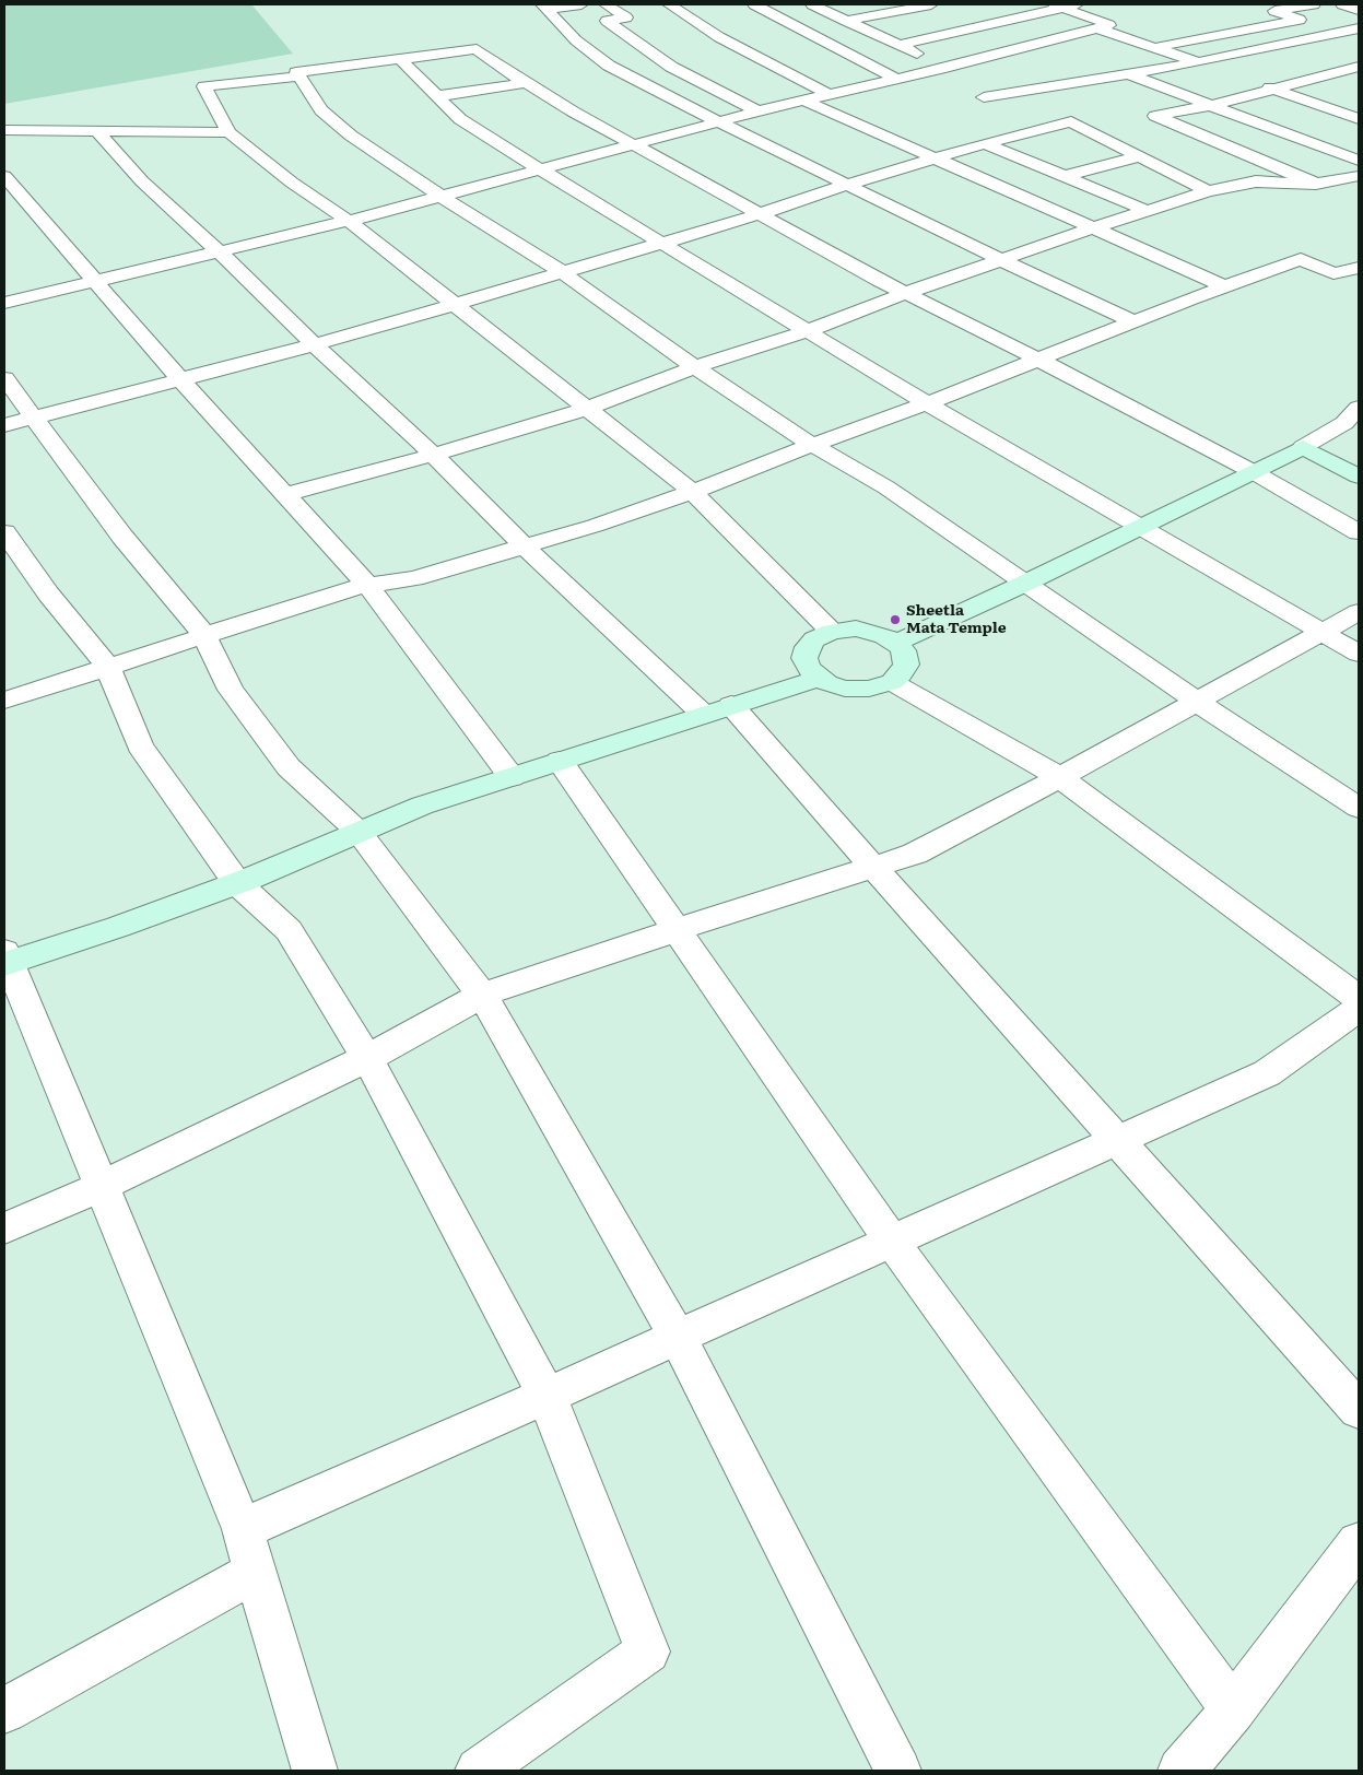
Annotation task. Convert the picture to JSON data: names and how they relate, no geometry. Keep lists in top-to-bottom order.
{
  "places": ["Sheetla Mata Temple"]
}
